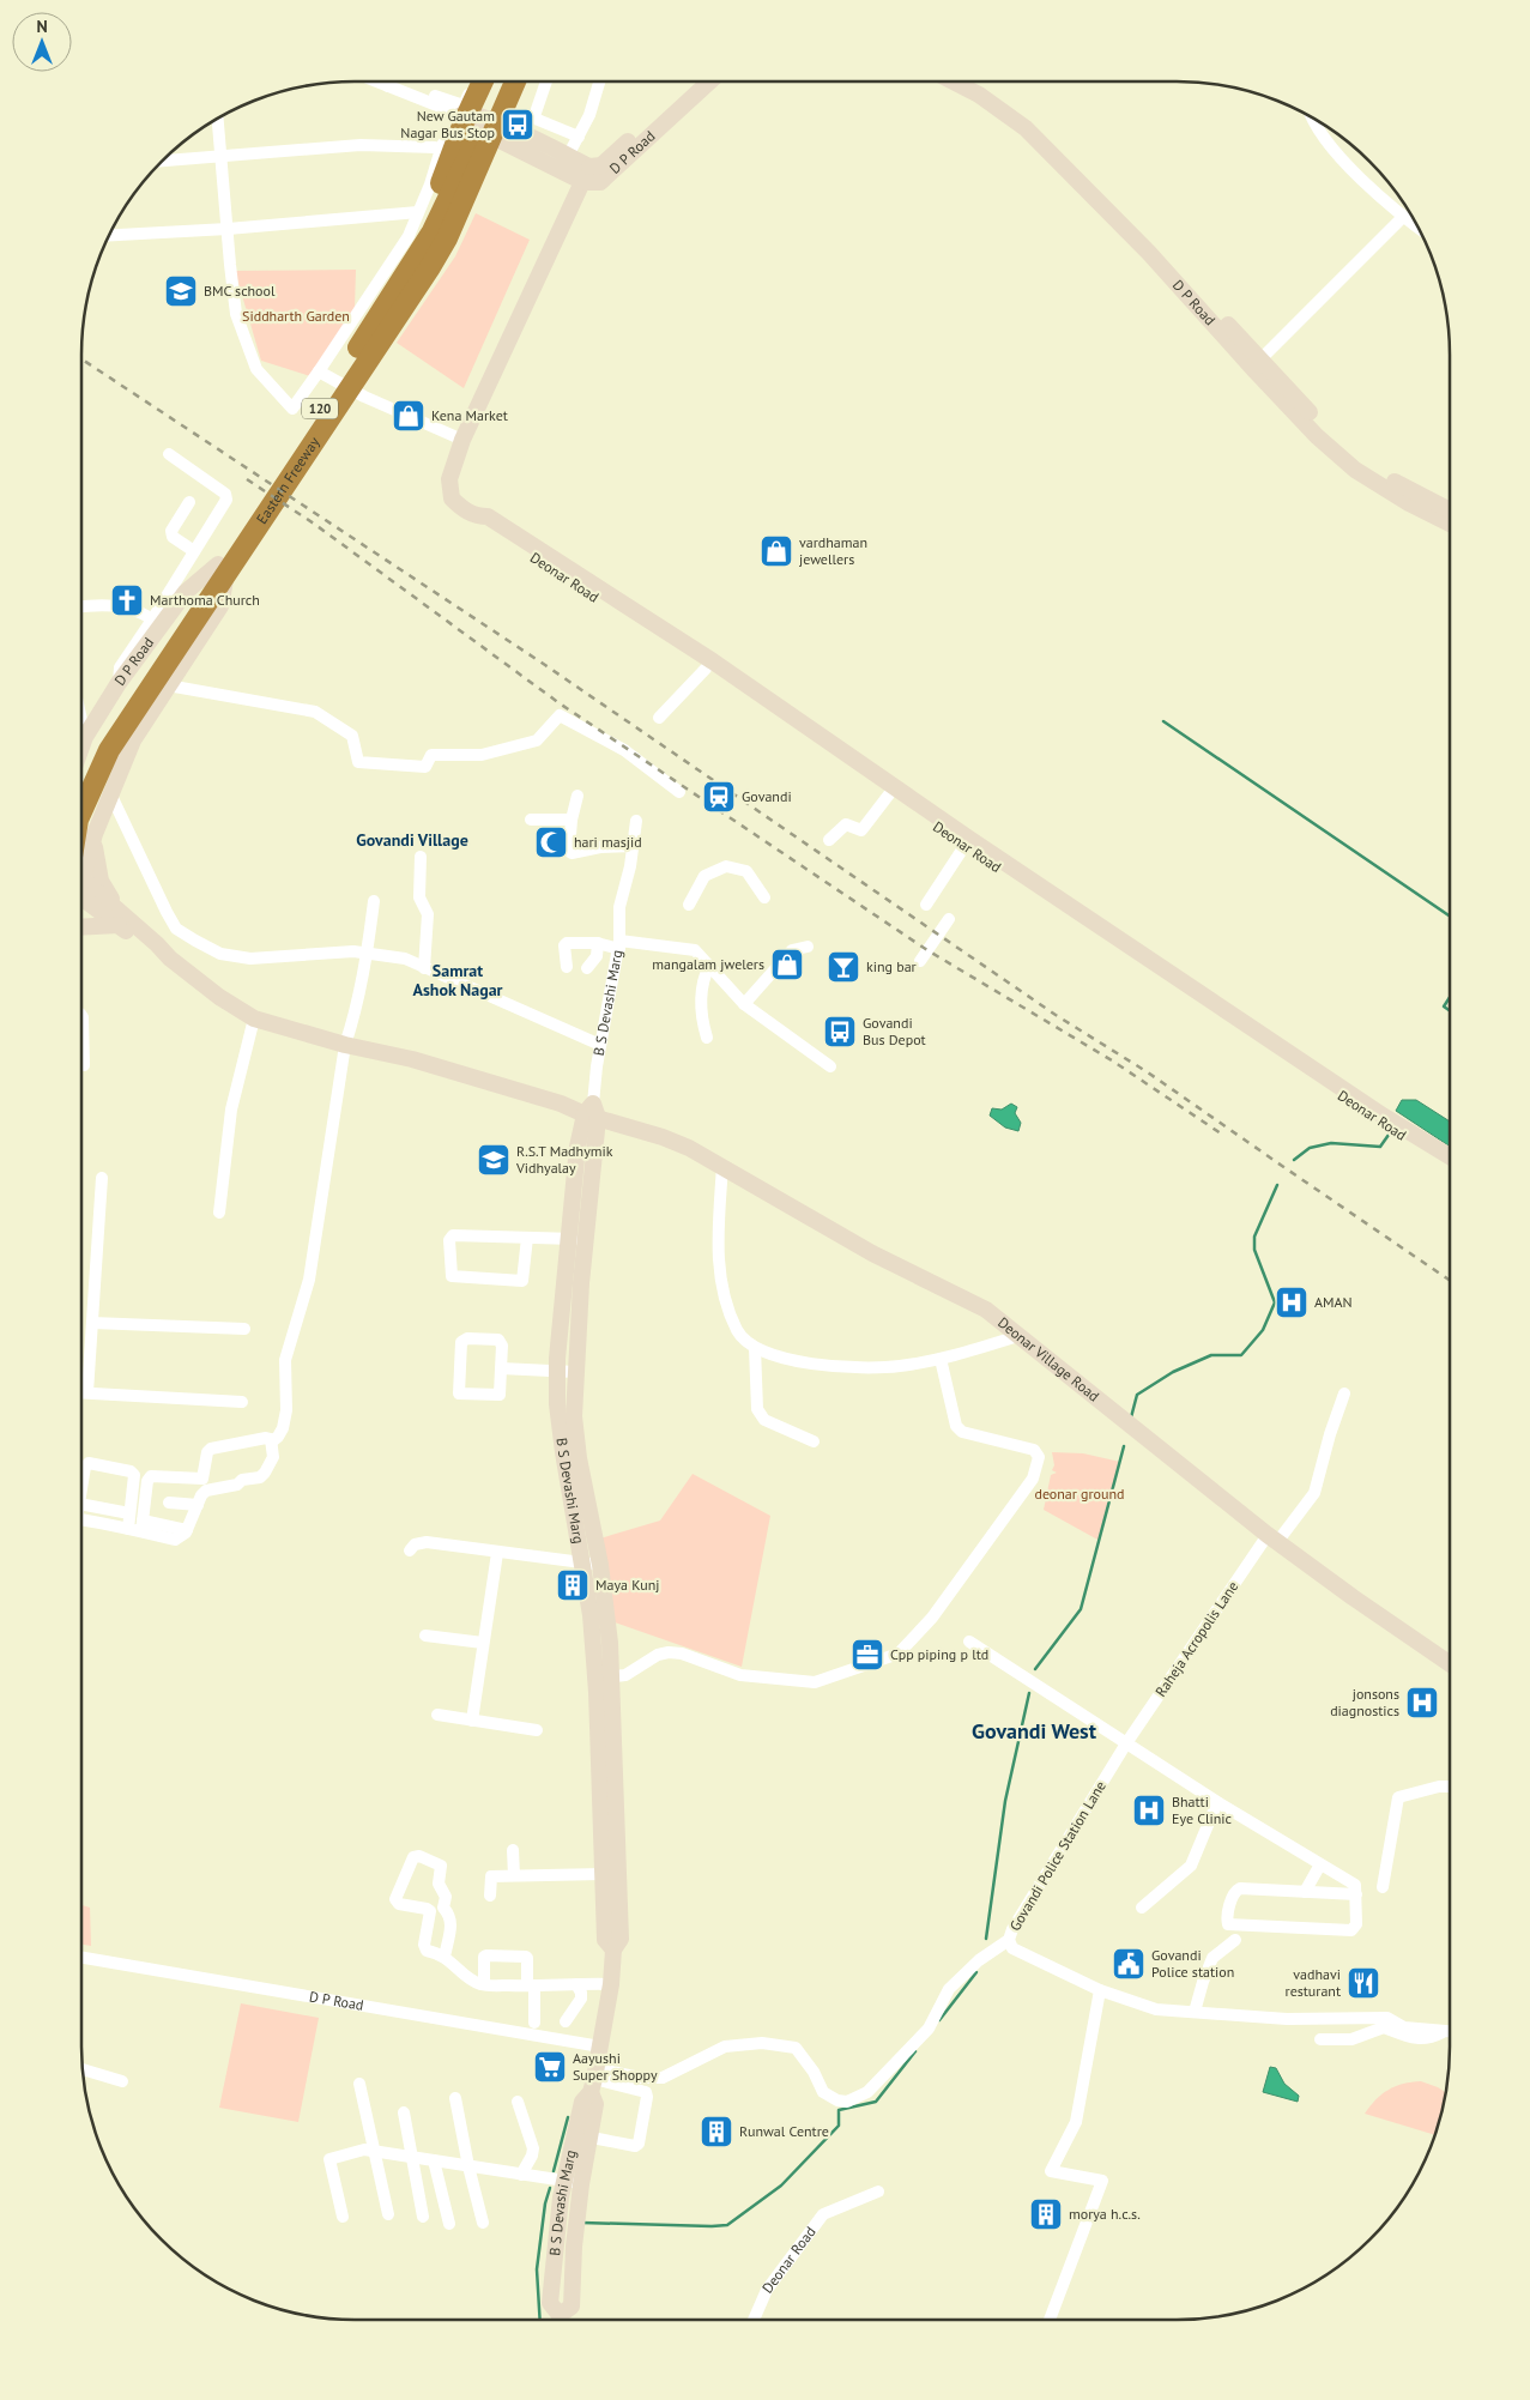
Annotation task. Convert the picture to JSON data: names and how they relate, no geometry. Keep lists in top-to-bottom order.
{
  "streets": {
    "highway": ["120", "Eastern Freeway"],
    "main road": [
      "D P Road",
      "Deonar Road",
      "B S Devashi Marg",
      "Deonar Village Road"
    ],
    "street": ["Raheja Acropolis Lane", "Govandi Police Station Lane"]
  },
  "crossings": [
    ["D P Road", "Eastern Freeway"],
    ["D P Road", "Deonar Road"],
    ["D P Road", "B S Devashi Marg"],
    ["B S Devashi Marg", "Deonar Village Road"],
    ["Deonar Village Road", "Raheja Acropolis Lane"],
    ["Raheja Acropolis Lane", "Govandi Police Station Lane"]
  ],
  "districts": ["Govandi Village", "Samrat Ashok Nagar", "Govandi West"],
  "parks": ["Siddharth Garden", "deonar ground"],
  "places": {
    "bus stop": ["New Gautam Nagar Bus Stop", "Govandi Bus Depot"],
    "school or university": ["BMC school", "R.S.T Madhymik Vidhyalay"],
    "shop": ["Kena Market", "vardhaman jewellers", "mangalam jwelers"],
    "church": ["Marthoma Church"],
    "station": ["Govandi"],
    "mosque": ["hari masjid"],
    "bar": ["king bar"],
    "hospital": ["AMAN", "jonsons diagnostics", "Bhatti Eye Clinic"],
    "building": ["Maya Kunj", "Runwal Centre", "morya h.c.s."],
    "office": ["Cpp piping p ltd"],
    "public building": ["Govandi Police station"],
    "restaurant": ["vadhavi resturant"],
    "supermarket": ["Aayushi Super Shoppy"]
  },
  "north": "top"
}
